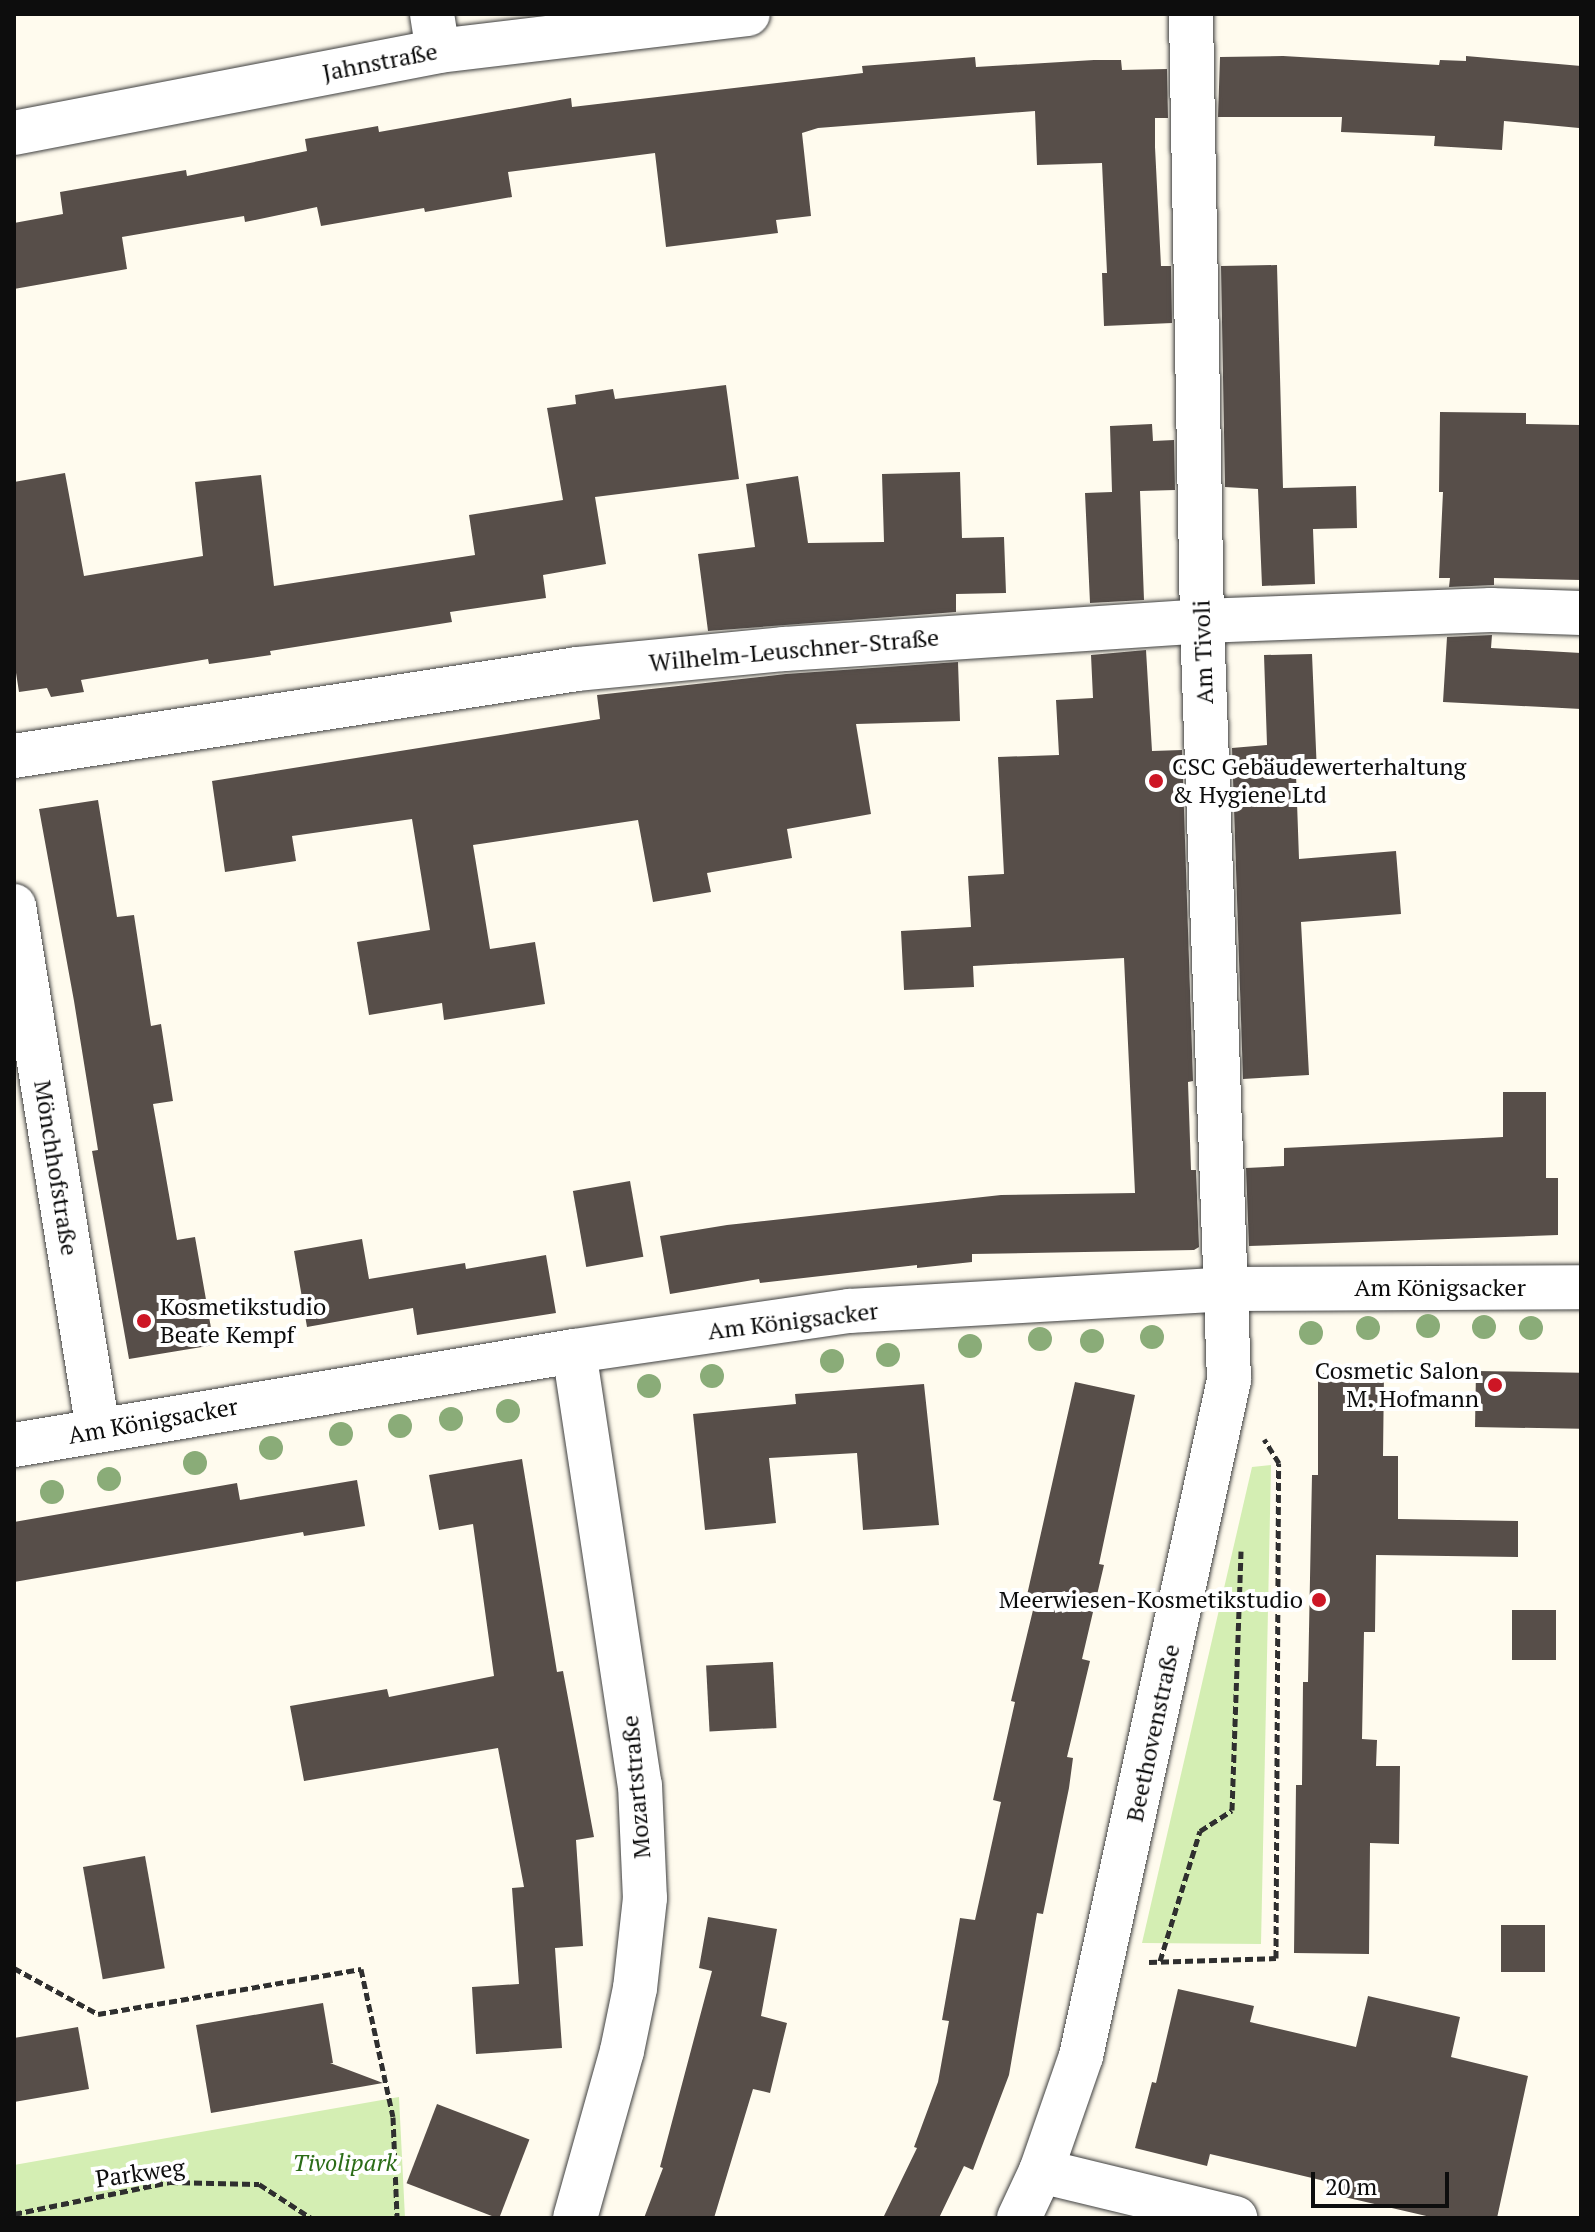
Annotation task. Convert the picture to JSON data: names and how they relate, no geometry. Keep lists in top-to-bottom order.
{
  "streets": {
    "street": [
      "Jahnstraße",
      "Wilhelm-Leuschner-Straße",
      "Am Tivoli",
      "Mönchhofstraße",
      "Am Königsacker",
      "Beethovenstraße",
      "Mozartstraße"
    ],
    "path": ["Parkweg"]
  },
  "crossings": [
    ["Wilhelm-Leuschner-Straße", "Am Tivoli"],
    ["Am Tivoli", "Am Königsacker"],
    ["Am Tivoli", "Beethovenstraße"],
    ["Mönchhofstraße", "Am Königsacker"],
    ["Am Königsacker", "Beethovenstraße"],
    ["Am Königsacker", "Mozartstraße"]
  ],
  "parks": ["Tivolipark"],
  "places": [
    "CSC Gebäudewerterhaltung & Hygiene Ltd",
    "Kosmetikstudio Beate Kempf",
    "Cosmetic Salon M. Hofmann",
    "Meerwiesen-Kosmetikstudio"
  ],
  "scale_bar": "20 m"
}
